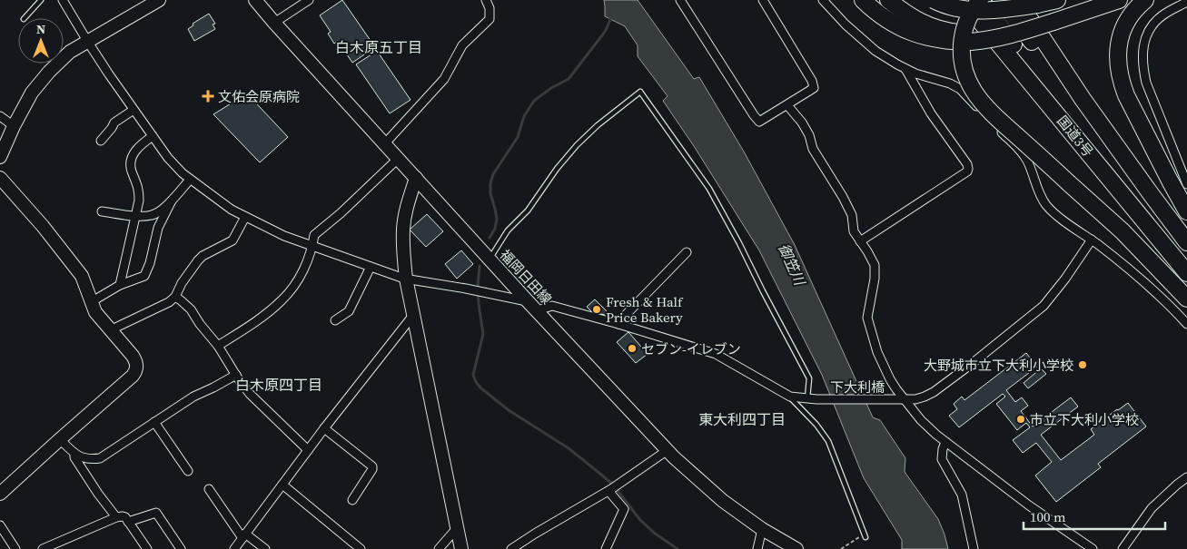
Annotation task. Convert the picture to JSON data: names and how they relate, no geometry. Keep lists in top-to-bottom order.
{
  "streets": {
    "highway": ["国道3号"],
    "main road": ["福岡日田線"],
    "street": ["下大利橋"]
  },
  "districts": ["白木原五丁目", "白木原四丁目", "東大利四丁目"],
  "water": ["御笠川"],
  "places": {
    "health": ["文佑会原病院"],
    "other": [
      "Fresh & Half Price Bakery",
      "セブン-イレブン",
      "大野城市立下大利小学校",
      "市立下大利小学校"
    ]
  },
  "scale_bar": "100 m",
  "north": "top"
}
